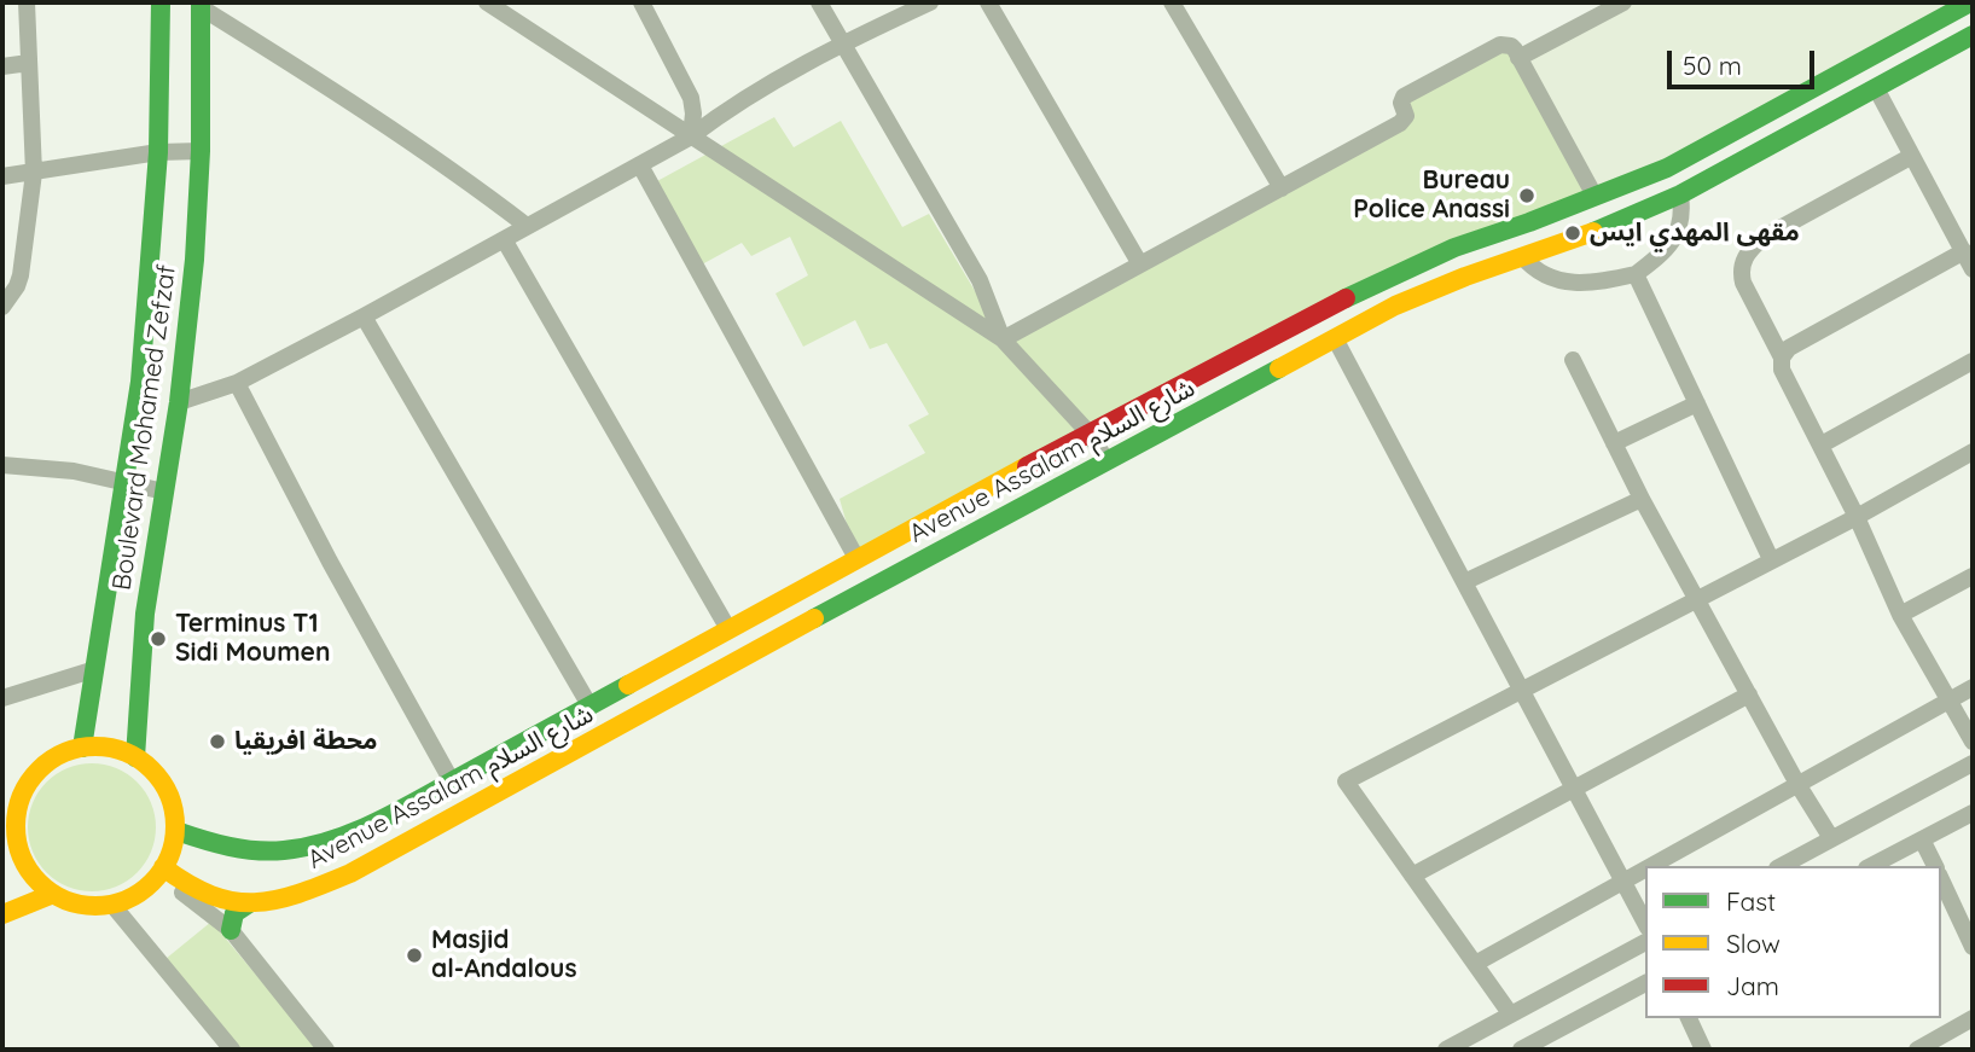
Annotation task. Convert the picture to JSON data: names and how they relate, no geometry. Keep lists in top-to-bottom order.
{
  "streets": {
    "street": ["Boulevard Mohamed Zefzaf", "Avenue Assalam شارع السلام"]
  },
  "crossings": [
    ["Boulevard Mohamed Zefzaf", "Avenue Assalam شارع السلام"]
  ],
  "places": [
    "Bureau Police Anassi",
    "مقهى المهدي ايس",
    "Terminus T1 Sidi Moumen",
    "محطة افريقيا",
    "Masjid al-Andalous"
  ],
  "legend": ["Fast", "Slow", "Jam"],
  "scale_bar": "50 m"
}
